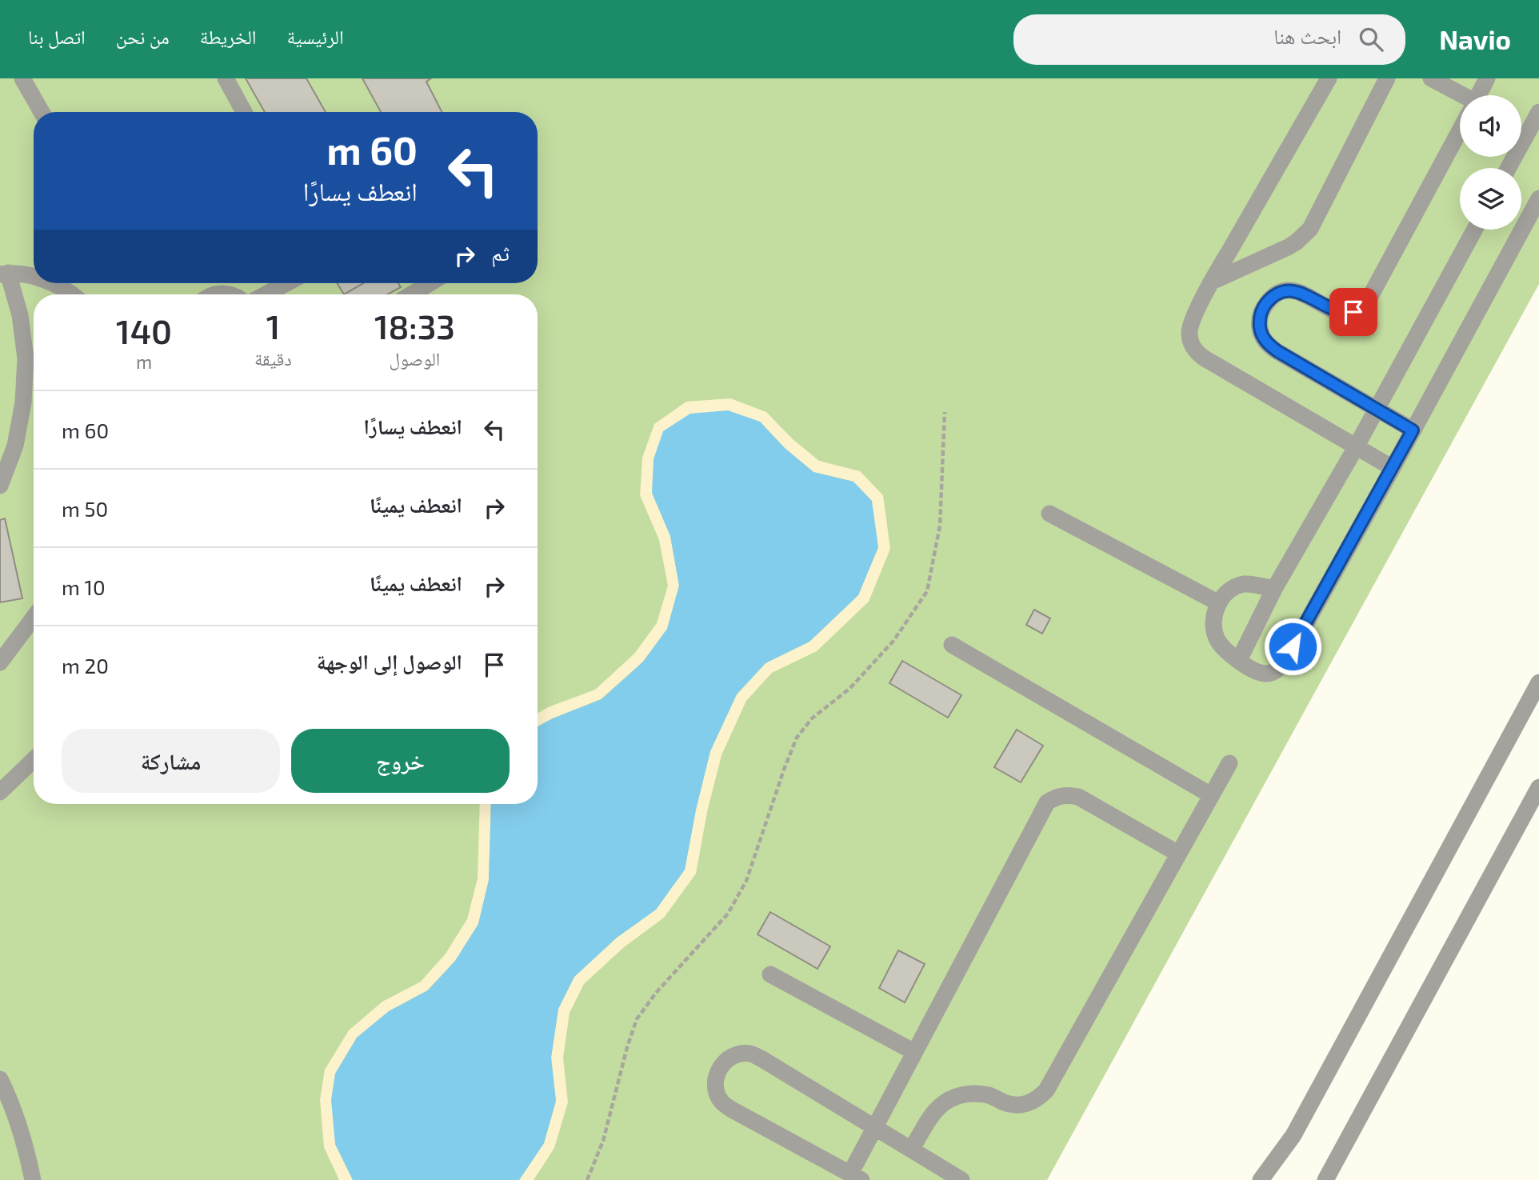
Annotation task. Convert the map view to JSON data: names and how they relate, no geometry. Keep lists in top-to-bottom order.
{
  "page": {
    "header": "Navio",
    "search": "ابحث هنا",
    "nav": [
      "الرئيسية",
      "الخريطة",
      "من نحن",
      "اتصل بنا"
    ],
    "turn": ["60 m", "انعطف يسارًا"],
    "then": "ثم",
    "eta": [
      "18:33",
      "الوصول",
      "1",
      "دقيقة",
      "140",
      "m"
    ],
    "list": [
      {
        "name": "انعطف يسارًا",
        "value": "60 m"
      },
      {
        "name": "انعطف يمينًا",
        "value": "50 m"
      },
      {
        "name": "انعطف يمينًا",
        "value": "10 m"
      },
      {
        "name": "الوصول إلى الوجهة",
        "value": "20 m"
      }
    ],
    "buttons": ["خروج", "مشاركة"]
  }
}
